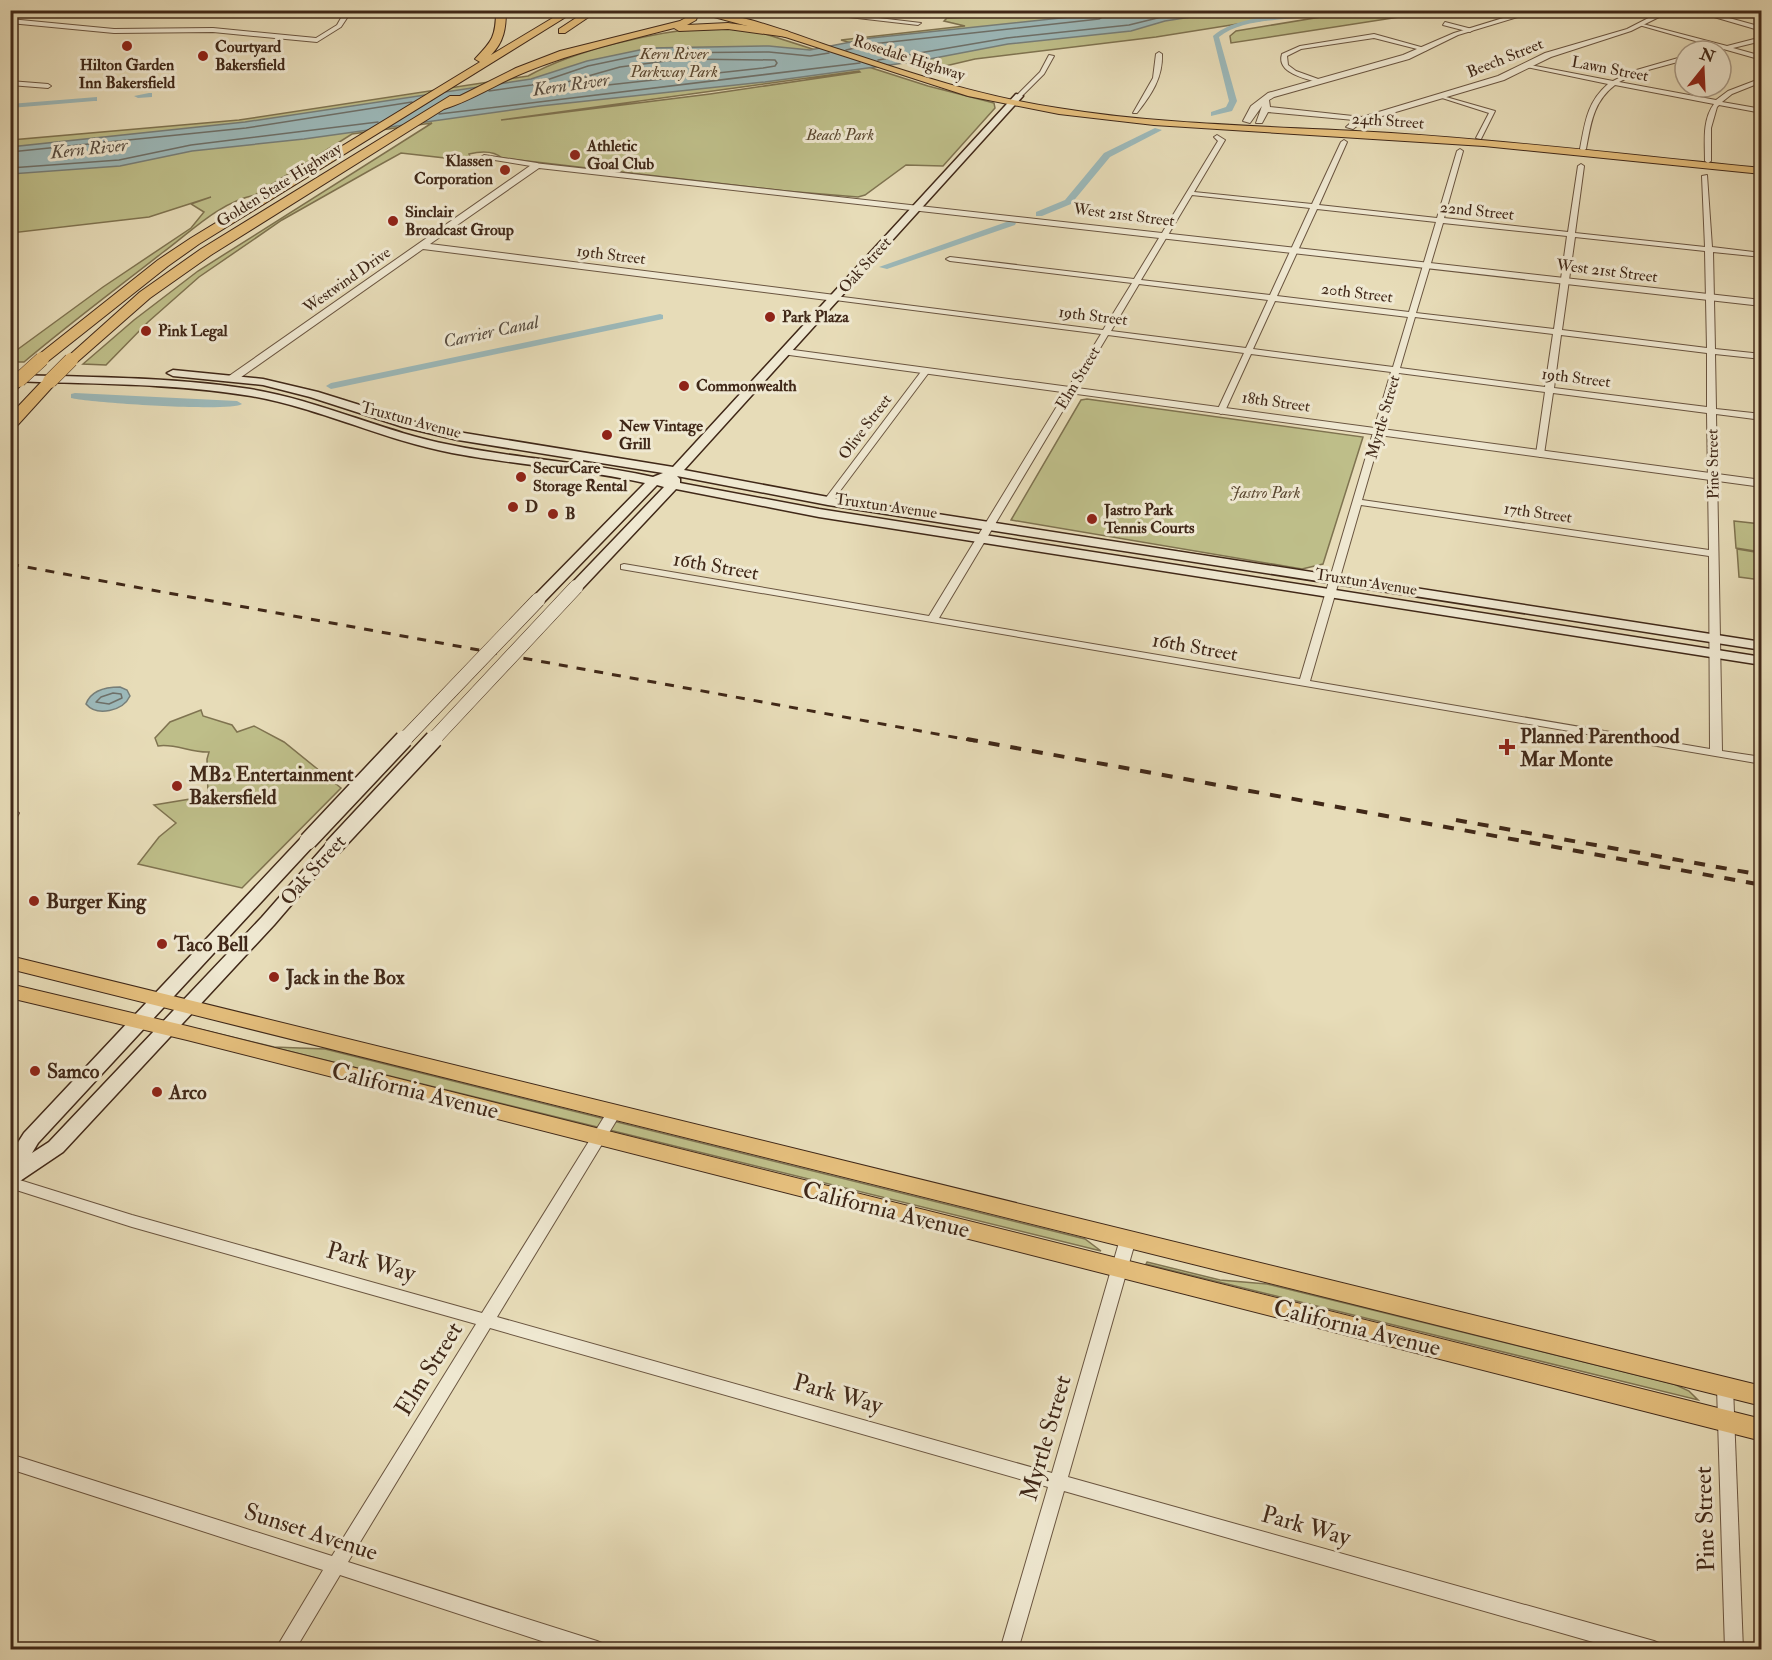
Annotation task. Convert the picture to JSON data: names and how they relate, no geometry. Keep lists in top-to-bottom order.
{
  "streets": {
    "highway": ["Golden State Highway"],
    "main road": [
      "Rosedale Highway",
      "24th Street",
      "Oak Street",
      "Truxtun Avenue",
      "California Avenue"
    ],
    "street": [
      "Beech Street",
      "Lawn Street",
      "22nd Street",
      "West 21st Street",
      "19th Street",
      "Westwind Drive",
      "20th Street",
      "Elm Street",
      "18th Street",
      "Myrtle Street",
      "Olive Street",
      "Pine Street",
      "17th Street",
      "16th Street",
      "Park Way",
      "Sunset Avenue"
    ]
  },
  "crossings": [
    ["Rosedale Highway", "24th Street"],
    ["Rosedale Highway", "Oak Street"],
    ["Beech Street", "Lawn Street"],
    ["Beech Street", "24th Street"],
    ["24th Street", "Oak Street"],
    ["Golden State Highway", "Truxtun Avenue"],
    ["22nd Street", "Elm Street"],
    ["22nd Street", "Myrtle Street"],
    ["22nd Street", "Pine Street"],
    ["West 21st Street", "Oak Street"],
    ["West 21st Street", "Westwind Drive"],
    ["West 21st Street", "Elm Street"],
    ["West 21st Street", "Myrtle Street"],
    ["West 21st Street", "Pine Street"],
    ["19th Street", "Oak Street"],
    ["19th Street", "Westwind Drive"],
    ["19th Street", "Elm Street"],
    ["19th Street", "Myrtle Street"],
    ["19th Street", "Pine Street"],
    ["Oak Street", "18th Street"],
    ["Oak Street", "Truxtun Avenue"],
    ["Oak Street", "California Avenue"],
    ["Oak Street", "Park Way"],
    ["Westwind Drive", "Truxtun Avenue"],
    ["20th Street", "Elm Street"],
    ["20th Street", "Myrtle Street"],
    ["20th Street", "Pine Street"],
    ["Elm Street", "18th Street"],
    ["Elm Street", "Truxtun Avenue"],
    ["Elm Street", "16th Street"],
    ["Elm Street", "California Avenue"],
    ["Elm Street", "Park Way"],
    ["Elm Street", "Sunset Avenue"],
    ["18th Street", "Myrtle Street"],
    ["18th Street", "Olive Street"],
    ["18th Street", "Pine Street"],
    ["Myrtle Street", "Truxtun Avenue"],
    ["Myrtle Street", "17th Street"],
    ["Myrtle Street", "16th Street"],
    ["Myrtle Street", "California Avenue"],
    ["Myrtle Street", "Park Way"],
    ["Truxtun Avenue", "Olive Street"],
    ["Truxtun Avenue", "Pine Street"],
    ["Pine Street", "17th Street"],
    ["Pine Street", "16th Street"],
    ["Pine Street", "California Avenue"]
  ],
  "water": ["Kern River", "Carrier Canal"],
  "parks": ["Kern River Parkway Park", "Beach Park", "Jastro Park"],
  "places": {
    "other": [
      "Hilton Garden Inn Bakersfield",
      "Courtyard Bakersfield",
      "Athletic Goal Club",
      "Klassen Corporation",
      "Sinclair Broadcast Group",
      "Park Plaza",
      "Pink Legal",
      "Commonwealth",
      "New Vintage Grill",
      "SecurCare Storage Rental",
      "D",
      "B",
      "Jastro Park Tennis Courts",
      "MB2 Entertainment Bakersfield",
      "Burger King",
      "Taco Bell",
      "Jack in the Box",
      "Samco",
      "Arco"
    ],
    "health": ["Planned Parenthood Mar Monte"]
  },
  "north": "top"
}
